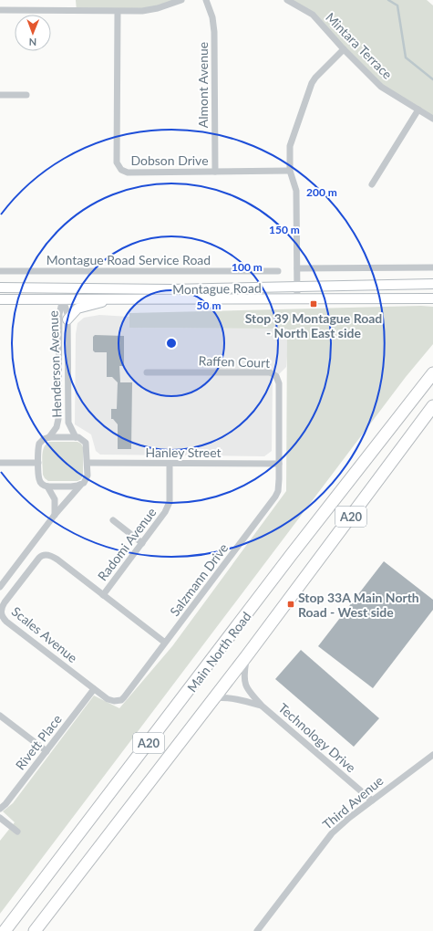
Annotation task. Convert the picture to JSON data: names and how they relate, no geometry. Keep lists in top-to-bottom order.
{
  "streets": {
    "highway": ["A20", "Main North Road"],
    "main road": ["Montague Road"],
    "street": [
      "Mintara Terrace",
      "Almont Avenue",
      "Dobson Drive",
      "Montague Road Service Road",
      "Raffen Court",
      "Henderson Avenue",
      "Hanley Street",
      "Radomi Avenue",
      "Salzmann Drive",
      "Scales Avenue",
      "Technology Drive",
      "Rivett Place",
      "Third Avenue"
    ]
  },
  "crossings": [
    ["Almont Avenue", "Dobson Drive"],
    ["Montague Road", "Henderson Avenue"],
    ["Raffen Court", "Hanley Street"],
    ["Raffen Court", "Salzmann Drive"],
    ["Henderson Avenue", "Hanley Street"],
    ["Hanley Street", "Radomi Avenue"],
    ["Hanley Street", "Salzmann Drive"],
    ["Radomi Avenue", "Scales Avenue"],
    ["Salzmann Drive", "Scales Avenue"],
    ["Scales Avenue", "Rivett Place"],
    ["Main North Road", "Technology Drive"],
    ["Technology Drive", "Third Avenue"]
  ],
  "places": {
    "transit": ["Stop 39 Montague Road - North East side", "Stop 33A Main North Road - West side"]
  },
  "north": "bottom",
  "rings": [
    "200 m",
    "150 m",
    "100 m",
    "50 m"
  ]
}
